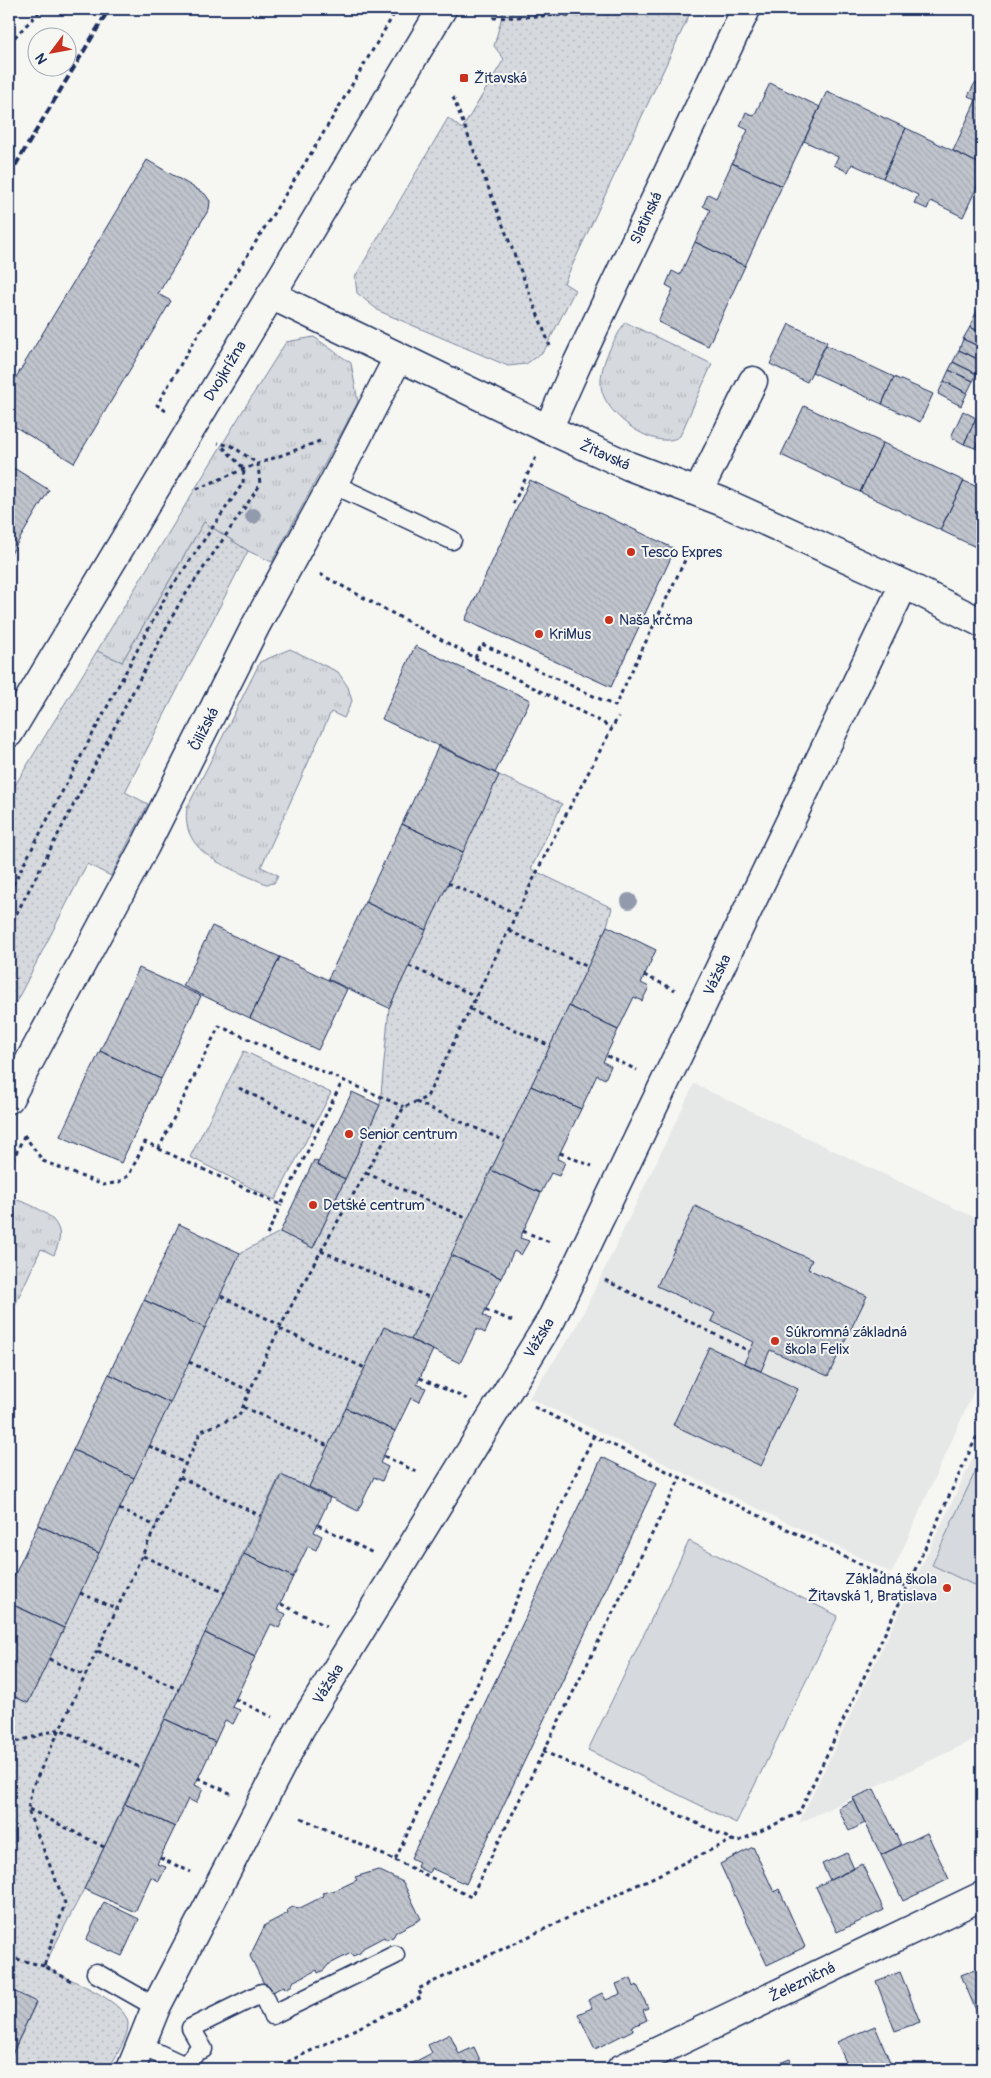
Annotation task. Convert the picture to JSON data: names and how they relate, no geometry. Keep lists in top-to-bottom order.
{
  "streets": {
    "street": [
      "Slatinská",
      "Dvojkrížna",
      "Žitavská",
      "Čiližská",
      "Vážska",
      "Železničná"
    ]
  },
  "crossings": [
    ["Slatinská", "Žitavská"],
    ["Dvojkrížna", "Žitavská"],
    ["Žitavská", "Čiližská"],
    ["Žitavská", "Vážska"]
  ],
  "places": {
    "transit": ["Žitavská"],
    "other": [
      "Tesco Expres",
      "Naša krčma",
      "KriMus",
      "Senior centrum",
      "Detské centrum",
      "Súkromná základná škola Felix",
      "Základná škola Žitavská 1, Bratislava"
    ]
  },
  "north": "bottom left"
}
